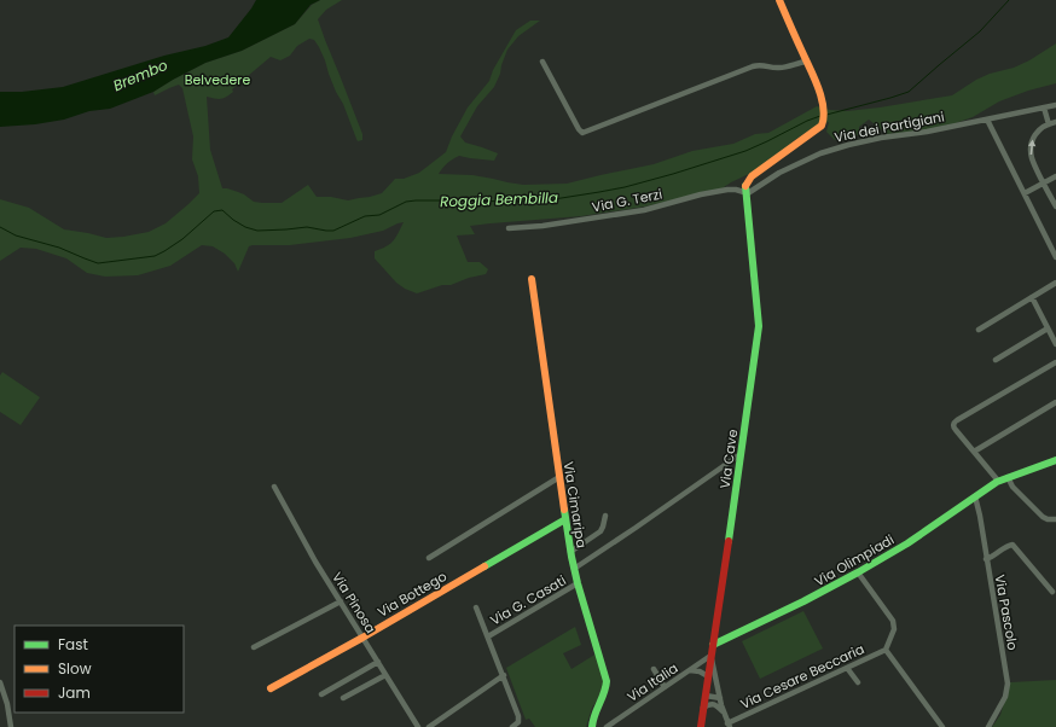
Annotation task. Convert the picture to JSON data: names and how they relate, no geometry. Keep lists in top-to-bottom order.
{
  "streets": {
    "street": [
      "Via dei Partigiani",
      "Via G. Terzi",
      "Via Cave",
      "Via Cimaripa",
      "Via Olimpiadi",
      "Via Bottego",
      "Via G. Casati",
      "Via Pinosa",
      "Via Pascolo",
      "Via Cesare Beccaria",
      "Via Italia"
    ]
  },
  "crossings": [
    ["Via dei Partigiani", "Via G. Terzi"],
    ["Via dei Partigiani", "Via Cave"],
    ["Via G. Terzi", "Via Cave"],
    ["Via Cave", "Via Olimpiadi"],
    ["Via Cave", "Via Italia"],
    ["Via Cimaripa", "Via Bottego"],
    ["Via Cimaripa", "Via G. Casati"],
    ["Via Olimpiadi", "Via Pascolo"],
    ["Via Bottego", "Via Pinosa"]
  ],
  "water": ["Brembo", "Roggia Bembilla"],
  "parks": ["Belvedere"],
  "legend": ["Fast", "Slow", "Jam"]
}
